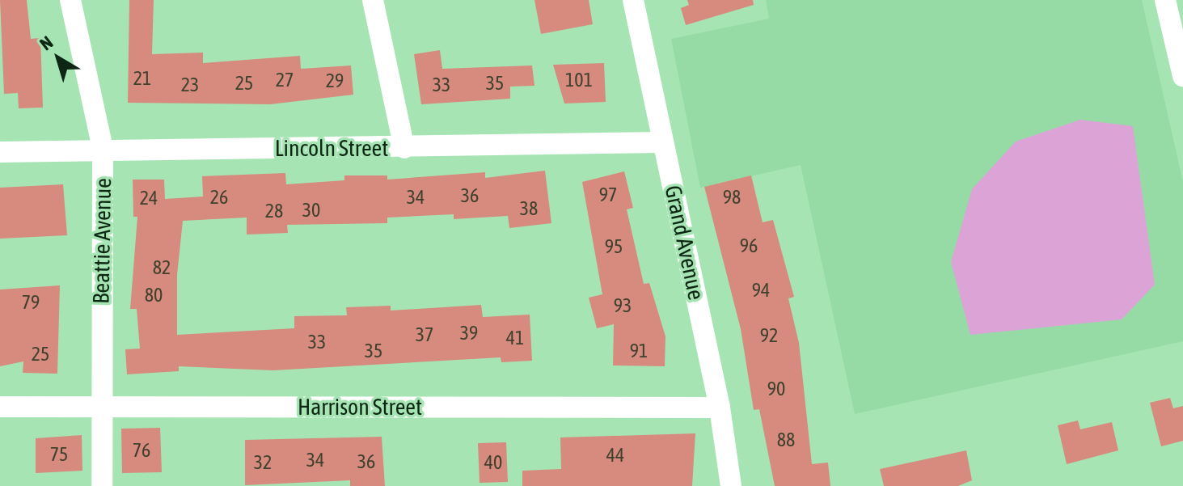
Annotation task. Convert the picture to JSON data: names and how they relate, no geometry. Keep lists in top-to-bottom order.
{
  "streets": {
    "street": [
      "Lincoln Street",
      "Beattie Avenue",
      "Grand Avenue",
      "Harrison Street"
    ]
  },
  "crossings": [
    ["Lincoln Street", "Beattie Avenue"],
    ["Lincoln Street", "Grand Avenue"],
    ["Beattie Avenue", "Harrison Street"],
    ["Grand Avenue", "Harrison Street"]
  ],
  "house_numbers": [
    "21",
    "27",
    "101",
    "29",
    "25",
    "35",
    "23",
    "33",
    "97",
    "36",
    "26",
    "34",
    "98",
    "24",
    "38",
    "30",
    "28",
    "96",
    "95",
    "82",
    "94",
    "80",
    "79",
    "93",
    "39",
    "37",
    "92",
    "41",
    "33",
    "35",
    "91",
    "25",
    "90",
    "88",
    "76",
    "75",
    "44",
    "34",
    "36",
    "32",
    "40"
  ],
  "north": "top left"
}
